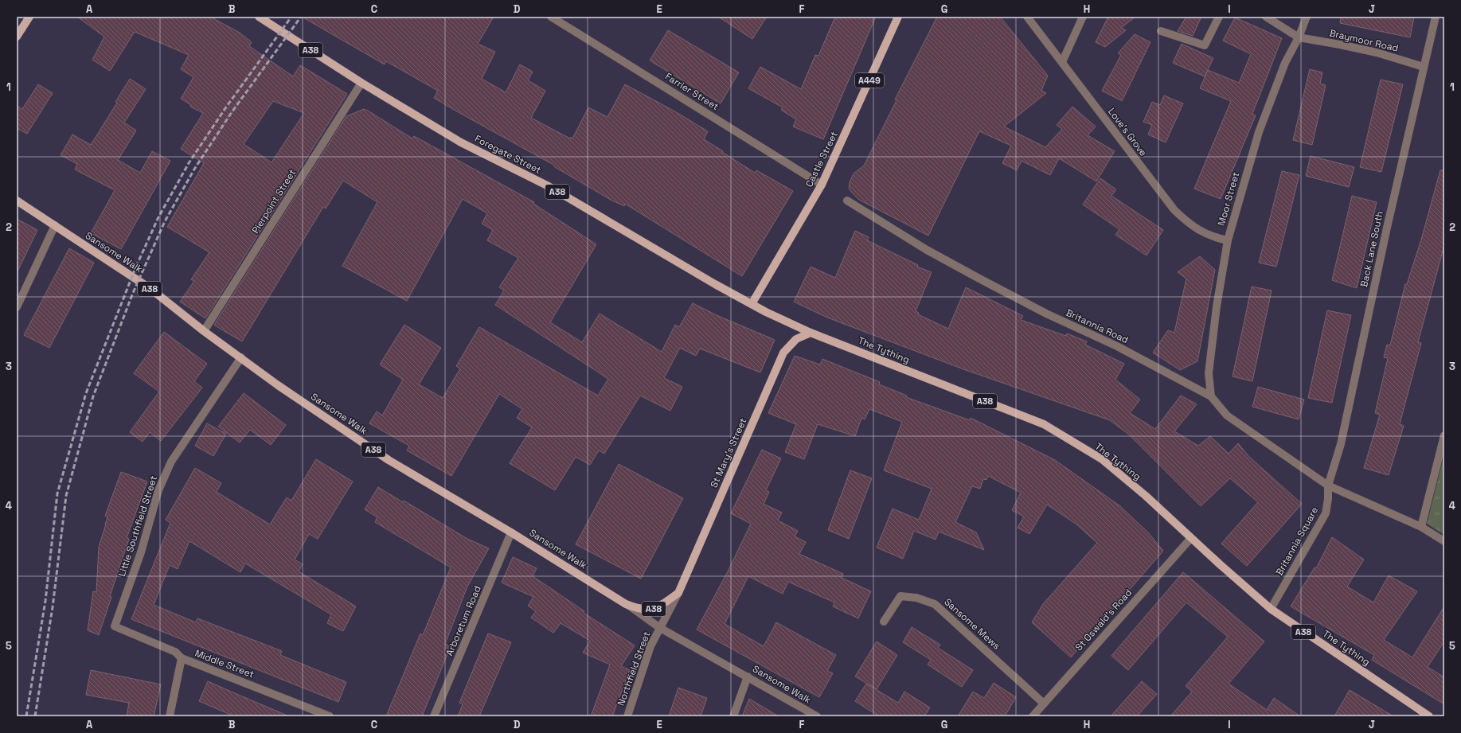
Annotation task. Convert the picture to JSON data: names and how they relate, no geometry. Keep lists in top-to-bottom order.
{
  "streets": {
    "main road": [
      "A38",
      "A449",
      "Foregate Street",
      "Castle Street",
      "Sansome Walk",
      "The Tything",
      "St Mary's Street"
    ],
    "street": [
      "Braymoor Road",
      "Farrier Street",
      "Love's Grove",
      "Moor Street",
      "Pierpoint Street",
      "Back Lane South",
      "Britannia Road",
      "Little Southfield Street",
      "Britannia Square",
      "St Oswald's Road",
      "Arboretum Road",
      "Sansome Mews",
      "Middle Street",
      "Northfield Street"
    ]
  },
  "crossings": [
    ["Braymoor Road", "Moor Street"],
    ["Braymoor Road", "Back Lane South"],
    ["A38", "Sansome Walk"],
    ["A38", "St Mary's Street"],
    ["A38", "Northfield Street"],
    ["Farrier Street", "Castle Street"],
    ["Love's Grove", "Moor Street"],
    ["Foregate Street", "Castle Street"],
    ["Foregate Street", "Pierpoint Street"],
    ["Foregate Street", "The Tything"],
    ["Castle Street", "The Tything"],
    ["Moor Street", "Britannia Road"],
    ["Pierpoint Street", "Sansome Walk"],
    ["Back Lane South", "Britannia Road"],
    ["Back Lane South", "Britannia Square"],
    ["Sansome Walk", "Little Southfield Street"],
    ["Sansome Walk", "Arboretum Road"],
    ["Sansome Walk", "Northfield Street"],
    ["Britannia Road", "Britannia Square"],
    ["The Tything", "St Mary's Street"],
    ["The Tything", "Britannia Square"],
    ["The Tything", "St Oswald's Road"],
    ["St Mary's Street", "Northfield Street"],
    ["Little Southfield Street", "Middle Street"],
    ["St Oswald's Road", "Sansome Mews"]
  ],
  "grid": {
    "columns": [
      "A",
      "B",
      "C",
      "D",
      "E",
      "F",
      "G",
      "H",
      "I",
      "J"
    ],
    "rows": [
      "1",
      "2",
      "3",
      "4",
      "5"
    ]
  }
}
